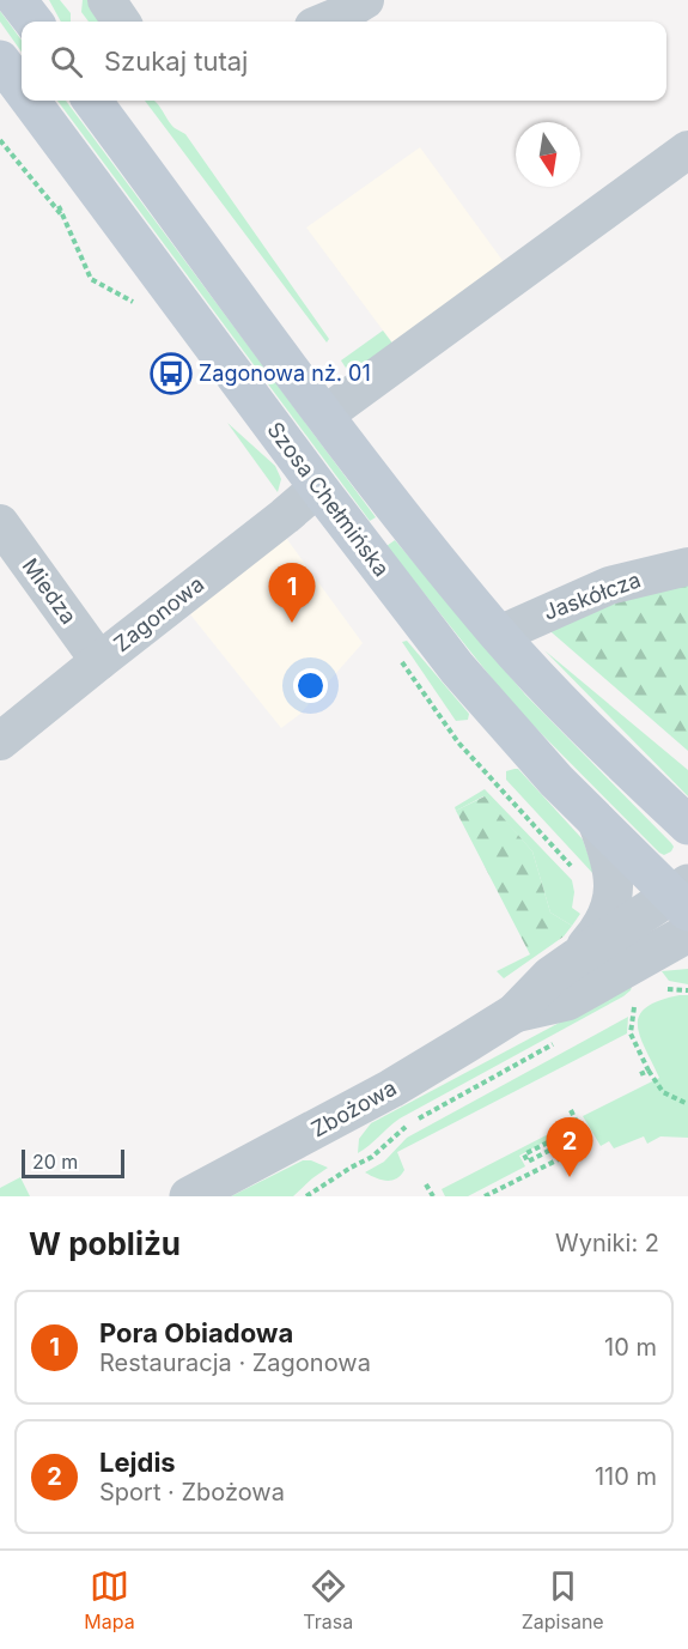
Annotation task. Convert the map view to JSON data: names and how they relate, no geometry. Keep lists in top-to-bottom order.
{
  "streets": {
    "main road": ["Szosa Chełmińska"],
    "street": [
      "Miedza",
      "Jaskółcza",
      "Zagonowa",
      "Zbożowa"
    ]
  },
  "crossings": [
    ["Szosa Chełmińska", "Zagonowa"],
    ["Szosa Chełmińska", "Zbożowa"],
    ["Miedza", "Zagonowa"]
  ],
  "places": {
    "bus stop": ["Zagonowa nż. 01"]
  },
  "scale_bar": "20 m",
  "north": "bottom",
  "page": {
    "search": "Szukaj tutaj",
    "pins": ["1", "2"],
    "scale": "20 m",
    "heading": ["W pobliżu", "Wyniki: 2"],
    "list": [
      {
        "mark": "1",
        "name": "Pora Obiadowa",
        "note": "Restauracja · Zagonowa",
        "value": "10 m"
      },
      {
        "mark": "2",
        "name": "Lejdis",
        "note": "Sport · Zbożowa",
        "value": "110 m"
      }
    ],
    "nav": ["Mapa", "Trasa", "Zapisane"]
  }
}
